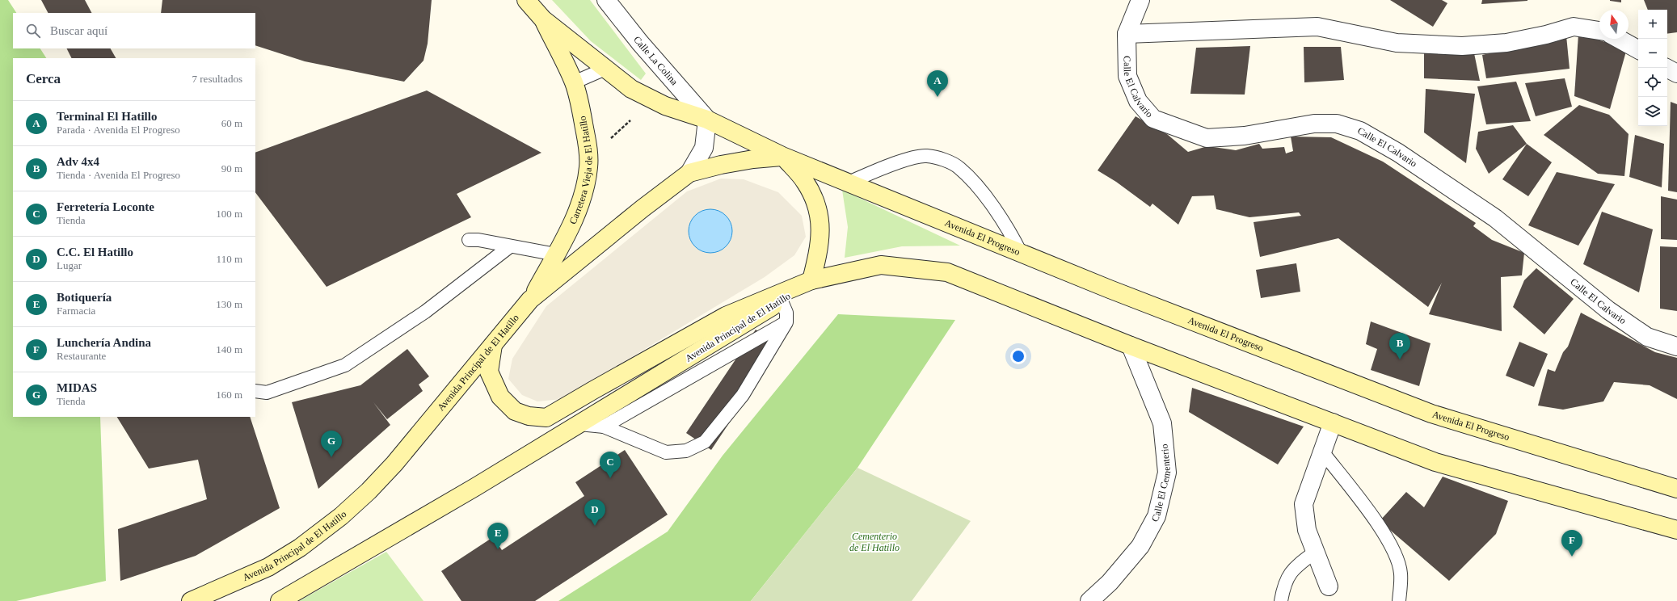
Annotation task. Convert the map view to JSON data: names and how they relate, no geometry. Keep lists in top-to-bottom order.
{
  "streets": {
    "main road": ["Carretera Vieja de El Hatillo", "Avenida El Progreso", "Avenida Principal de El Hatillo"],
    "street": ["Calle La Colina", "Calle El Calvario", "Calle El Cementerio"]
  },
  "crossings": [
    ["Calle La Colina", "Avenida El Progreso"],
    ["Carretera Vieja de El Hatillo", "Avenida Principal de El Hatillo"],
    ["Avenida El Progreso", "Avenida Principal de El Hatillo"]
  ],
  "parks": ["Cementerio de El Hatillo"],
  "north": "top",
  "page": {
    "map_buttons": ["+", "−"],
    "search": "Buscar aquí",
    "heading": ["Cerca", "7 resultados"],
    "pins": [
      "A",
      "B",
      "G",
      "C",
      "D",
      "E",
      "F"
    ],
    "list": [
      {
        "mark": "A",
        "name": "Terminal El Hatillo",
        "note": "Parada · Avenida El Progreso",
        "value": "60 m"
      },
      {
        "mark": "B",
        "name": "Adv 4x4",
        "note": "Tienda · Avenida El Progreso",
        "value": "90 m"
      },
      {
        "mark": "C",
        "name": "Ferretería Loconte",
        "note": "Tienda",
        "value": "100 m"
      },
      {
        "mark": "D",
        "name": "C.C. El Hatillo",
        "note": "Lugar",
        "value": "110 m"
      },
      {
        "mark": "E",
        "name": "Botiquería",
        "note": "Farmacia",
        "value": "130 m"
      },
      {
        "mark": "F",
        "name": "Lunchería Andina",
        "note": "Restaurante",
        "value": "140 m"
      },
      {
        "mark": "G",
        "name": "MIDAS",
        "note": "Tienda",
        "value": "160 m"
      }
    ]
  }
}
